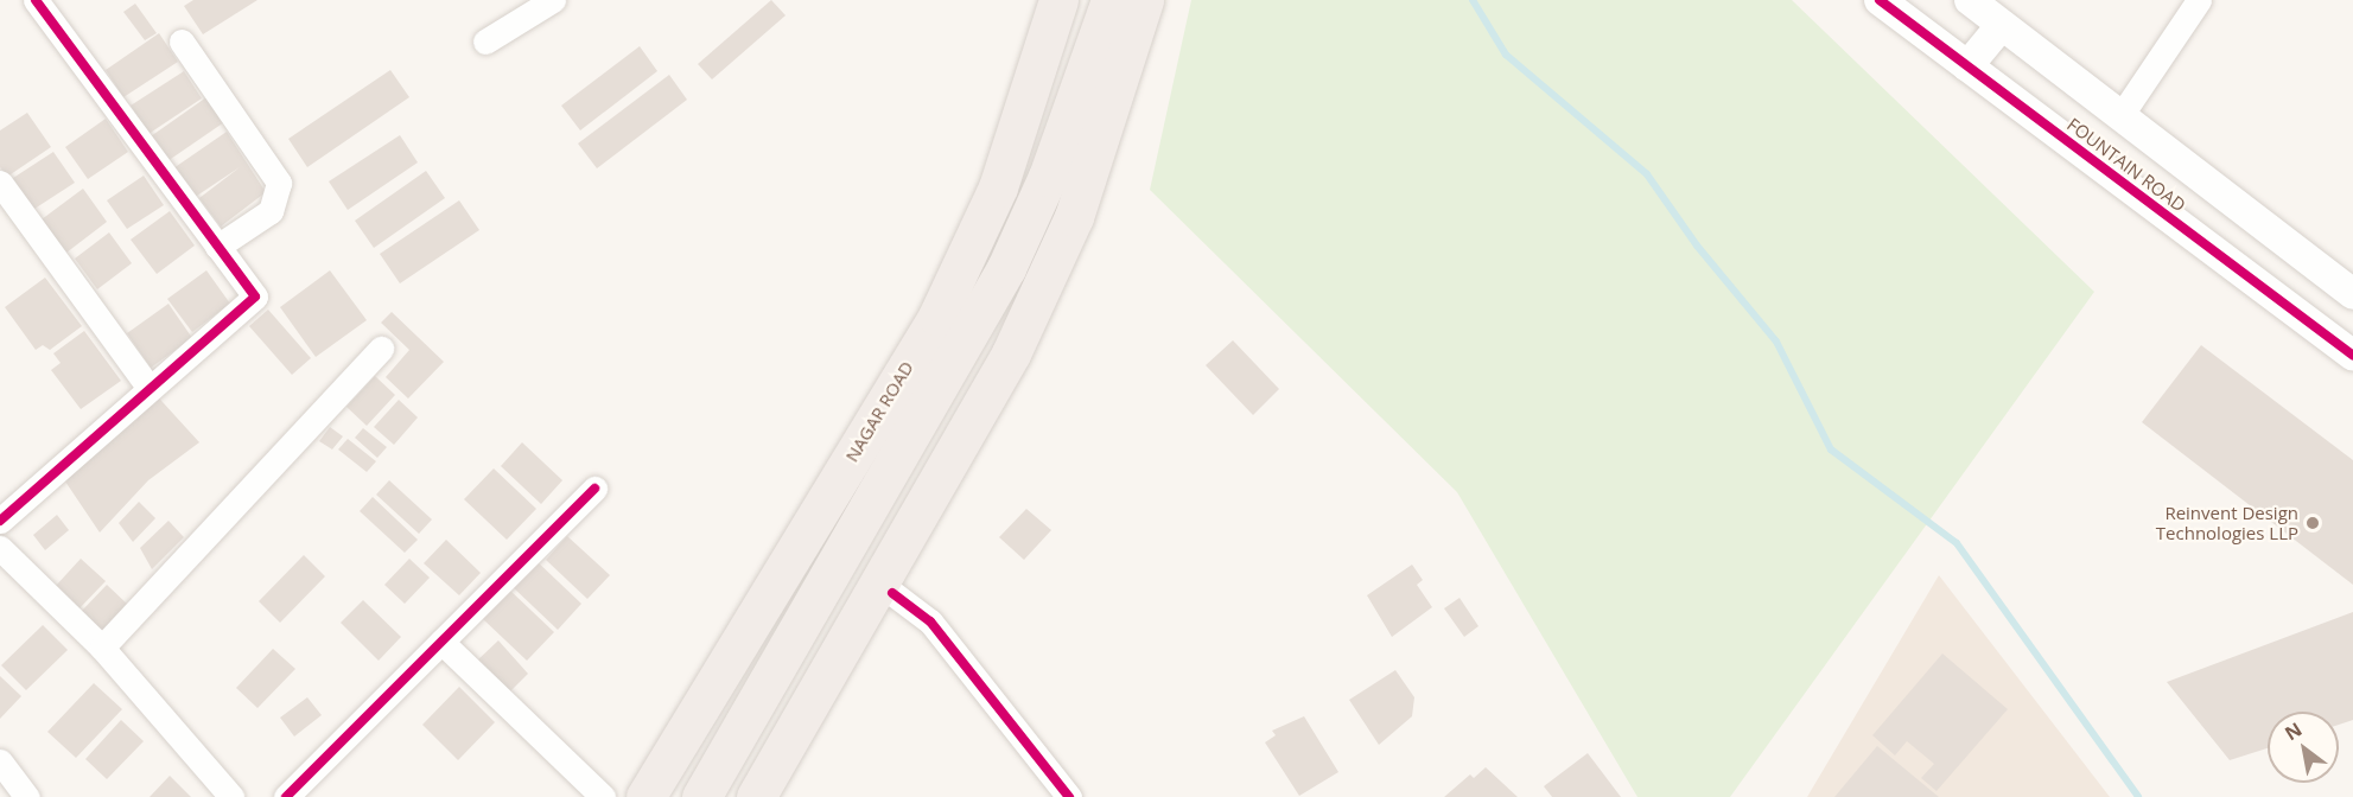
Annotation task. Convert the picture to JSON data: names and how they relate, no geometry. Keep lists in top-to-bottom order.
{
  "streets": {
    "highway": ["NAGAR ROAD"],
    "street": ["FOUNTAIN ROAD"]
  },
  "places": ["Reinvent Design Technologies LLP"],
  "north": "top left"
}
